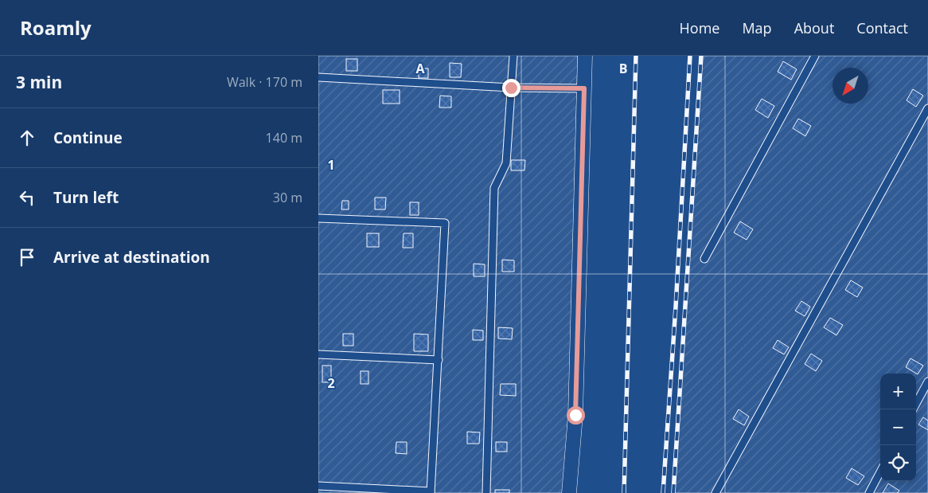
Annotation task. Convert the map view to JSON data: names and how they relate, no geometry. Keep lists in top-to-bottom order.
{
  "north": "bottom left",
  "page": {
    "header": "Roamly",
    "nav": [
      "Home",
      "Map",
      "About",
      "Contact"
    ],
    "heading": ["3 min", "Walk · 170 m"],
    "list": [
      ["Continue", "140 m"],
      ["Turn left", "30 m"],
      "Arrive at destination"
    ],
    "map_buttons": ["+", "−"]
  },
  "grid": {
    "columns": ["A", "B"],
    "rows": ["1", "2"]
  }
}
